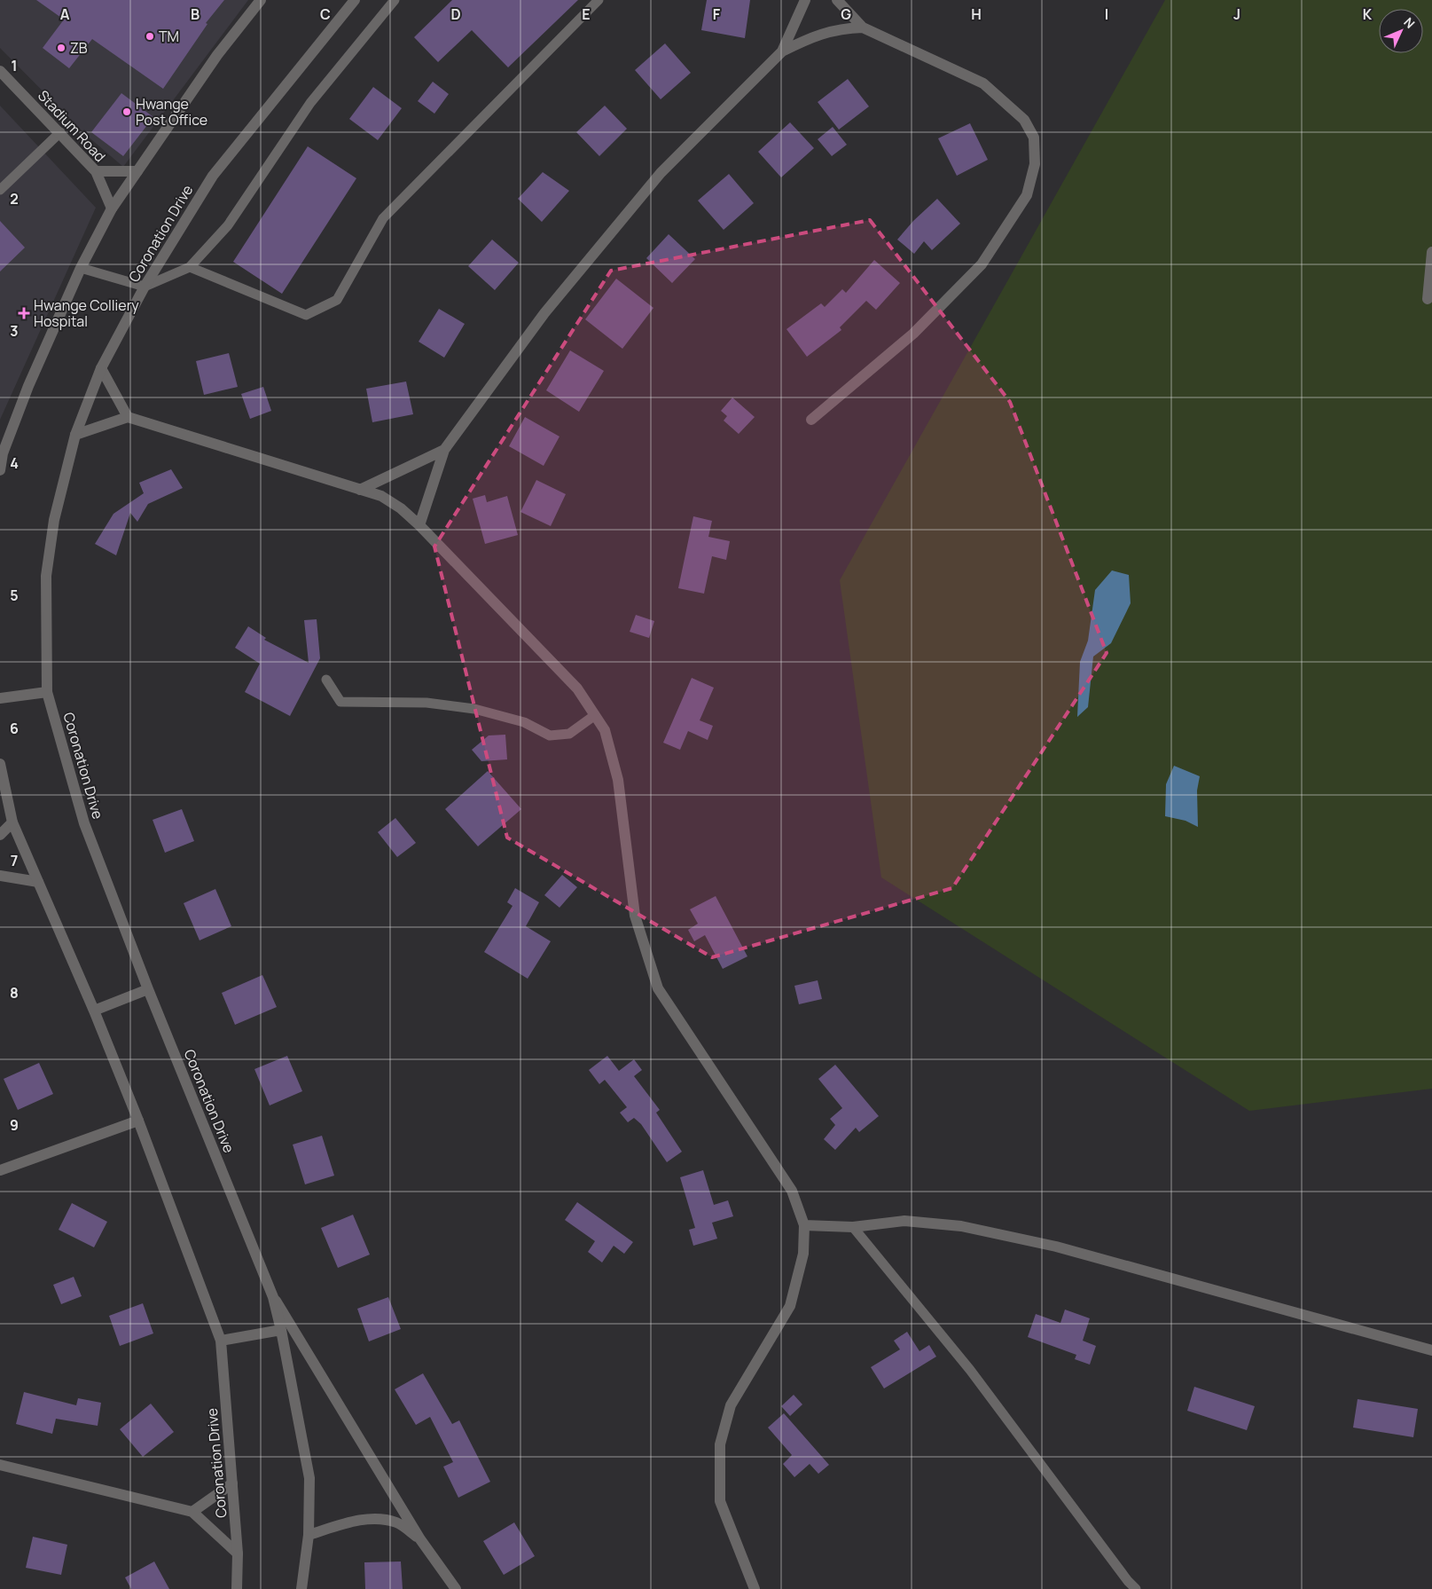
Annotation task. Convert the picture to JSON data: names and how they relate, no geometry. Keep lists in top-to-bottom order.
{
  "streets": {
    "street": ["Stadium Road", "Coronation Drive"]
  },
  "places": {
    "other": ["TM", "ZB", "Hwange Post Office"],
    "health": ["Hwange Colliery Hospital"]
  },
  "north": "top right",
  "grid": {
    "columns": [
      "A",
      "B",
      "C",
      "D",
      "E",
      "F",
      "G",
      "H",
      "I",
      "J",
      "K"
    ],
    "rows": [
      "1",
      "2",
      "3",
      "4",
      "5",
      "6",
      "7",
      "8",
      "9"
    ]
  }
}
